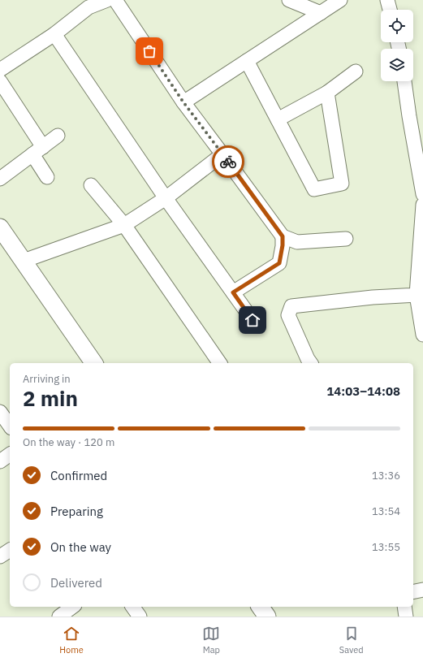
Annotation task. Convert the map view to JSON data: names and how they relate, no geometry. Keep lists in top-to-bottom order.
{
  "page": {
    "heading": ["2 min", "Arriving in", "14:03–14:08"],
    "bar": "On the way · 120 m",
    "list": [
      ["Confirmed", "13:36"],
      ["Preparing", "13:54"],
      ["On the way", "13:55"],
      "Delivered"
    ],
    "tabs": ["Home", "Map", "Saved"]
  }
}
